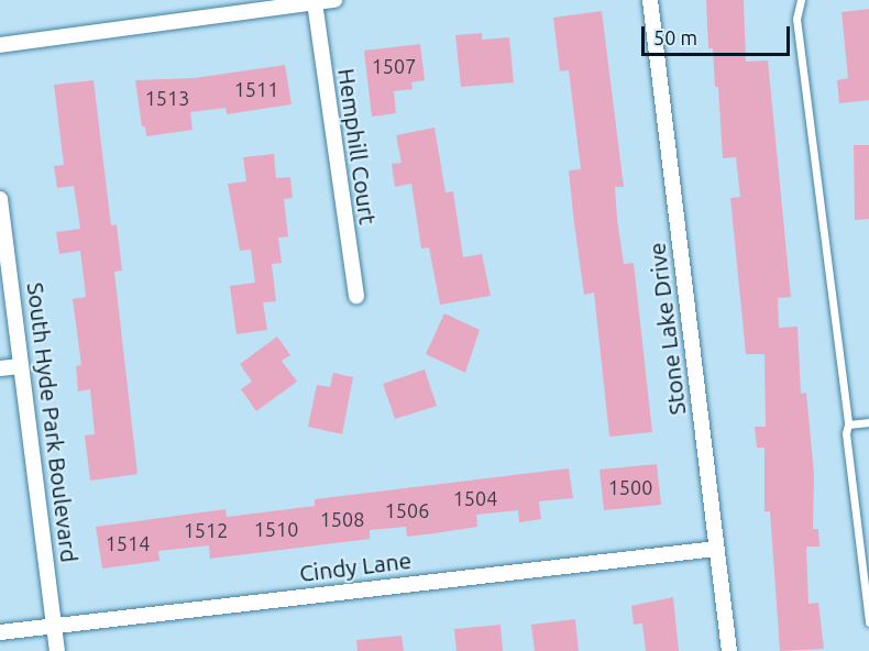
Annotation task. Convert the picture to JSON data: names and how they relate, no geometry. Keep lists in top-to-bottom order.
{
  "streets": {
    "street": [
      "Hemphill Court",
      "Stone Lake Drive",
      "South Hyde Park Boulevard",
      "Cindy Lane"
    ]
  },
  "crossings": [
    ["Stone Lake Drive", "Cindy Lane"],
    ["South Hyde Park Boulevard", "Cindy Lane"]
  ],
  "house_numbers": [
    "1507",
    "1511",
    "1513",
    "1500",
    "1504",
    "1506",
    "1508",
    "1510",
    "1512",
    "1514"
  ],
  "scale_bar": "50 m"
}
